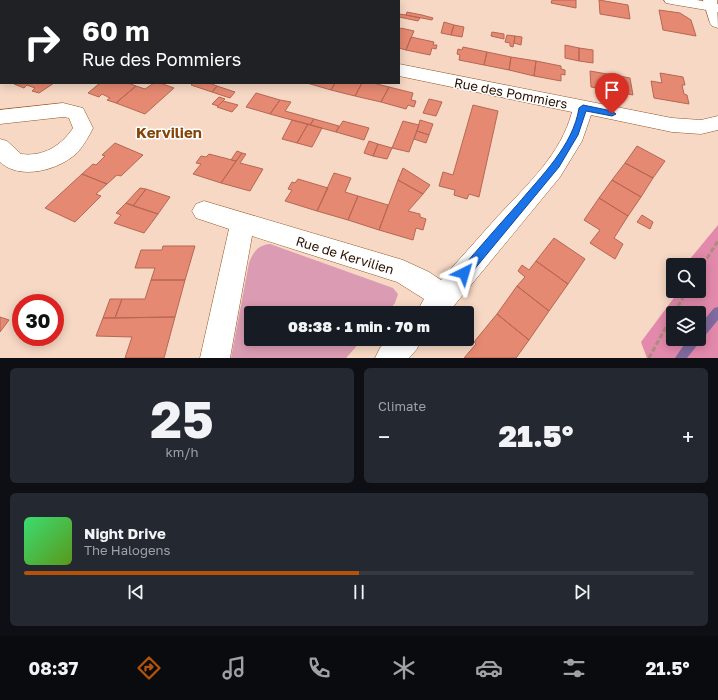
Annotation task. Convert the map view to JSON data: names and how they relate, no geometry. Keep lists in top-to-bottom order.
{
  "streets": {
    "street": ["Rue des Pommiers", "Rue de Kervilien"]
  },
  "districts": ["Kervilien"],
  "page": {
    "turn": ["60 m", "Rue des Pommiers"],
    "limit": "30",
    "trip": "08:38 · 1 min · 70 m",
    "tile": [
      ["25", "km/h"],
      "Climate"
    ],
    "heat": ["−", "21.5°", "+"],
    "song": ["Night Drive", "The Halogens"],
    "tabs": ["08:37", "21.5°"]
  }
}
